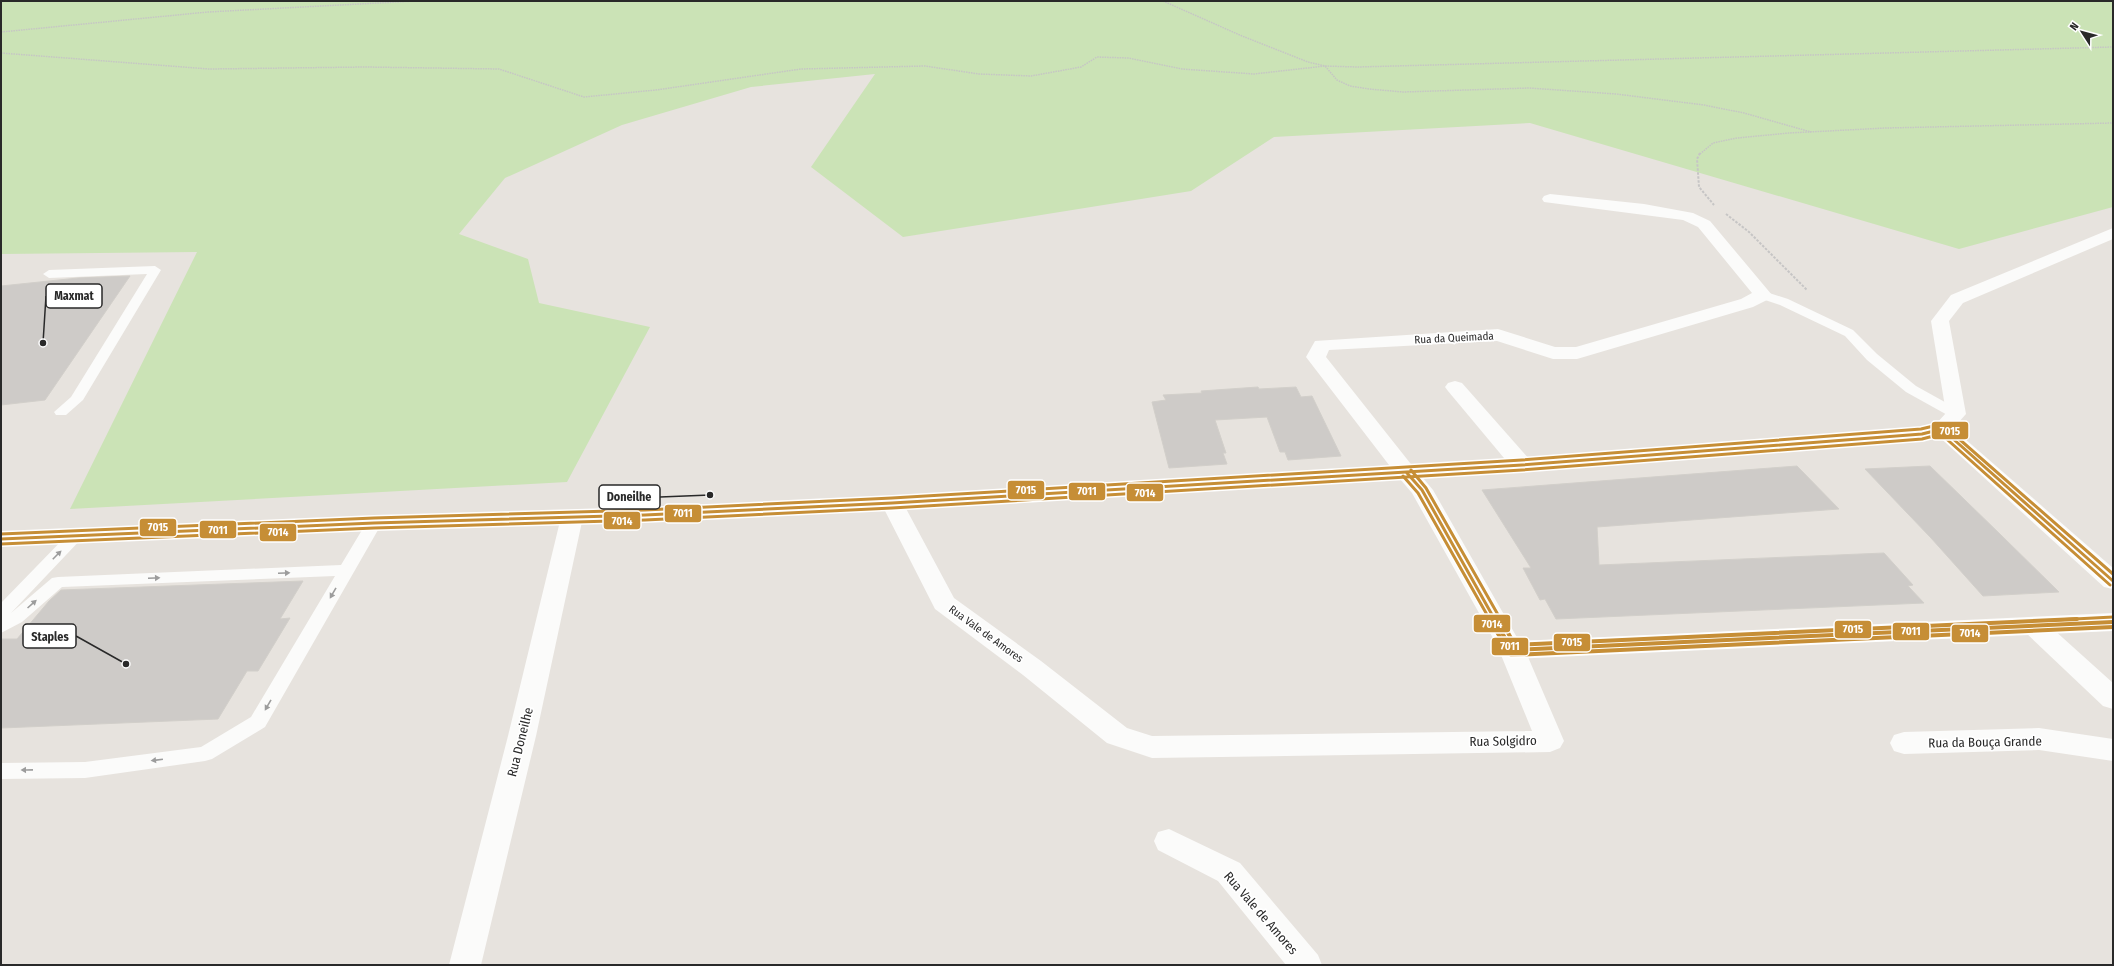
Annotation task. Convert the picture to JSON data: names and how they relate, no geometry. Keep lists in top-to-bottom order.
{
  "streets": {
    "street": [
      "Rua da Queimada",
      "Rua Vale de Amores",
      "Rua Solgidro",
      "Rua Doneilhe",
      "Rua da Bouça Grande"
    ]
  },
  "crossings": [
    ["Rua da Queimada", "Rua Solgidro"],
    ["Rua Vale de Amores", "Rua Solgidro"]
  ],
  "places": ["Maxmat", "Doneilhe", "Staples"],
  "lines": ["transit line 7015", "transit line 7011", "transit line 7014"],
  "north": "top left"
}
